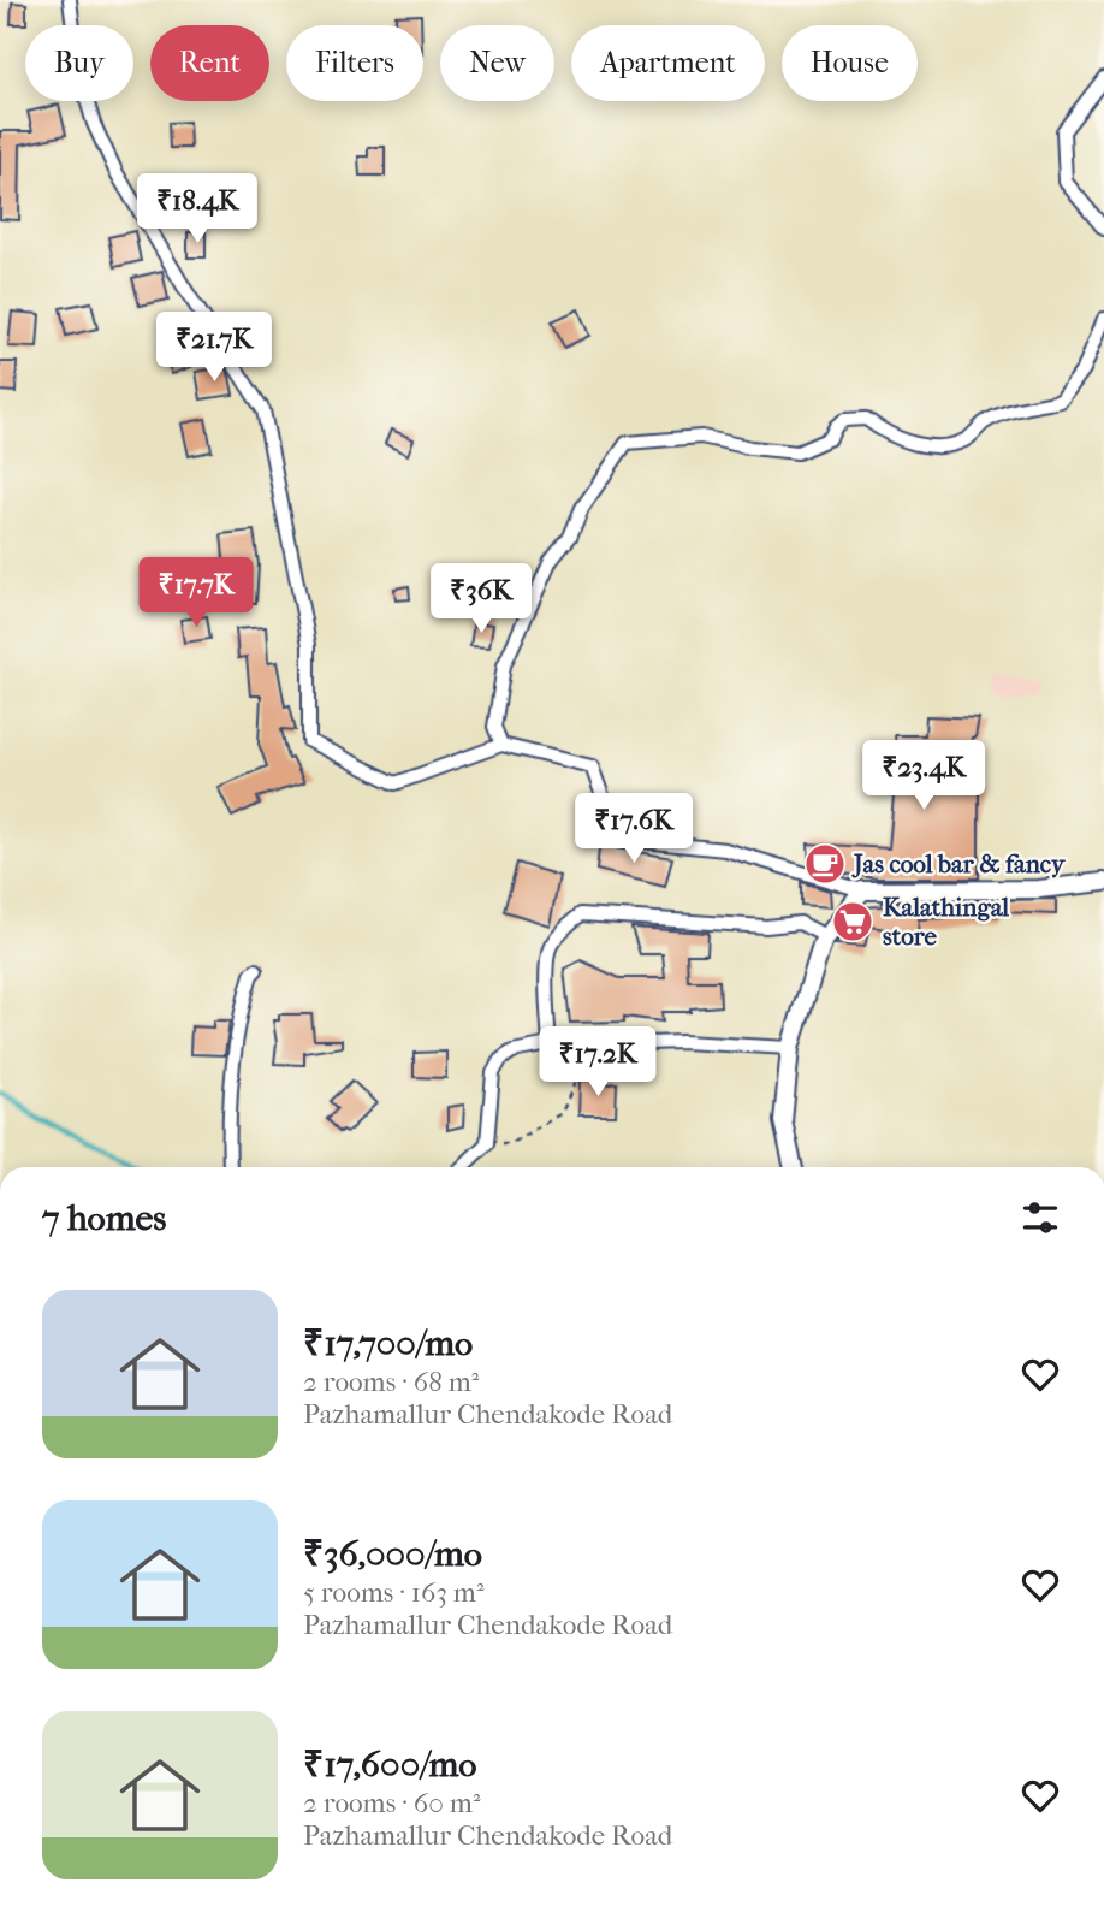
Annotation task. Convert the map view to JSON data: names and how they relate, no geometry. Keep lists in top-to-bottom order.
{
  "places": {
    "cafe": ["Jas cool bar & fancy"],
    "supermarket": ["Kalathingal store"]
  },
  "page": {
    "chip": [
      "Buy",
      "Rent",
      "Filters",
      "New",
      "Apartment",
      "House"
    ],
    "price": [
      "₹18.4K",
      "₹21.7K",
      "₹17.7K",
      "₹36K",
      "₹23.4K",
      "₹17.6K",
      "₹17.2K"
    ],
    "heading": "7 homes",
    "list": [
      {
        "name": "₹17,700/mo",
        "note": "2 rooms · 68 m² · Pazhamallur Chendakode Road"
      },
      {
        "name": "₹36,000/mo",
        "note": "5 rooms · 163 m² · Pazhamallur Chendakode Road"
      },
      {
        "name": "₹17,600/mo",
        "note": "2 rooms · 60 m² · Pazhamallur Chendakode Road"
      }
    ]
  }
}
